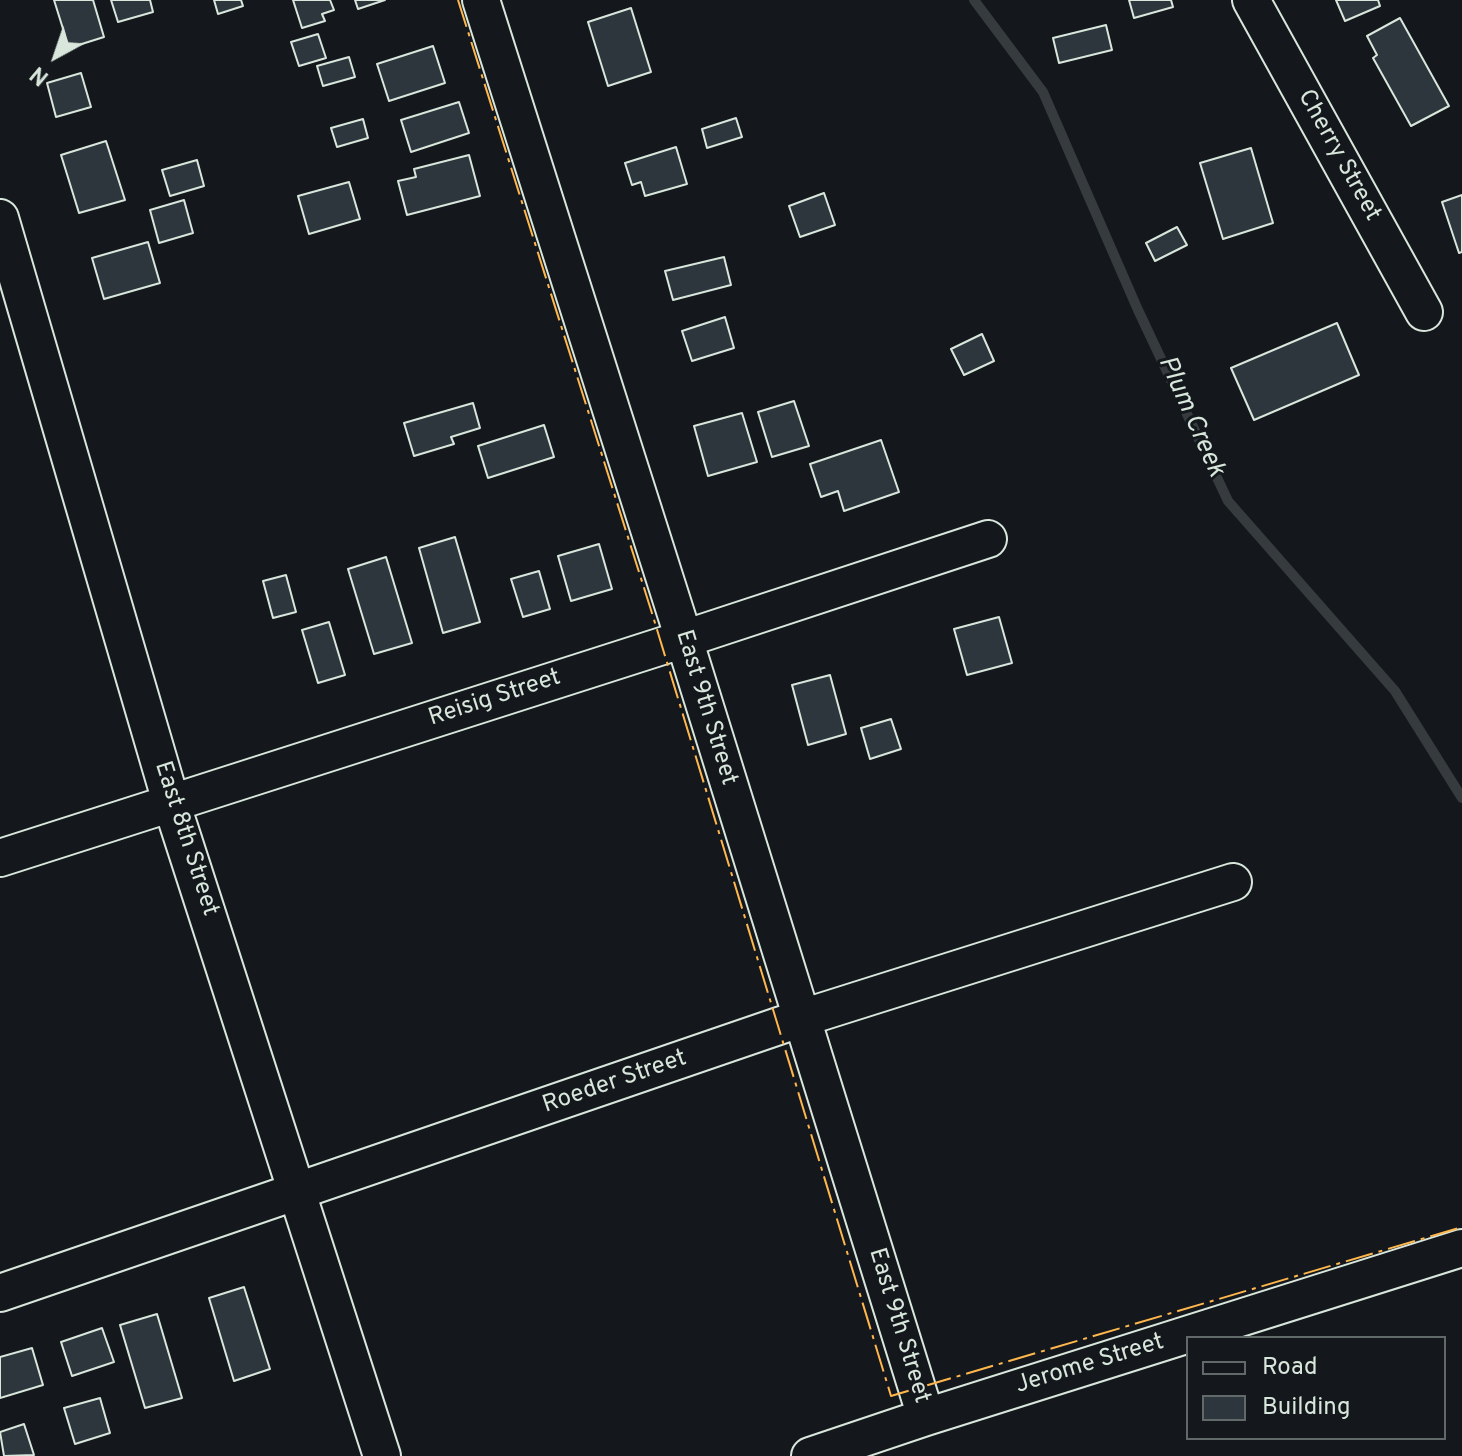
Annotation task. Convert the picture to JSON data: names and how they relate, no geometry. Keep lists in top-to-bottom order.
{
  "streets": {
    "street": [
      "Cherry Street",
      "Reisig Street",
      "East 9th Street",
      "East 8th Street",
      "Roeder Street",
      "Jerome Street"
    ]
  },
  "crossings": [
    ["Reisig Street", "East 9th Street"],
    ["Reisig Street", "East 8th Street"],
    ["East 9th Street", "Roeder Street"],
    ["East 9th Street", "Jerome Street"],
    ["East 8th Street", "Roeder Street"]
  ],
  "water": ["Plum Creek"],
  "legend": ["Road", "Building"],
  "north": "bottom left"
}
